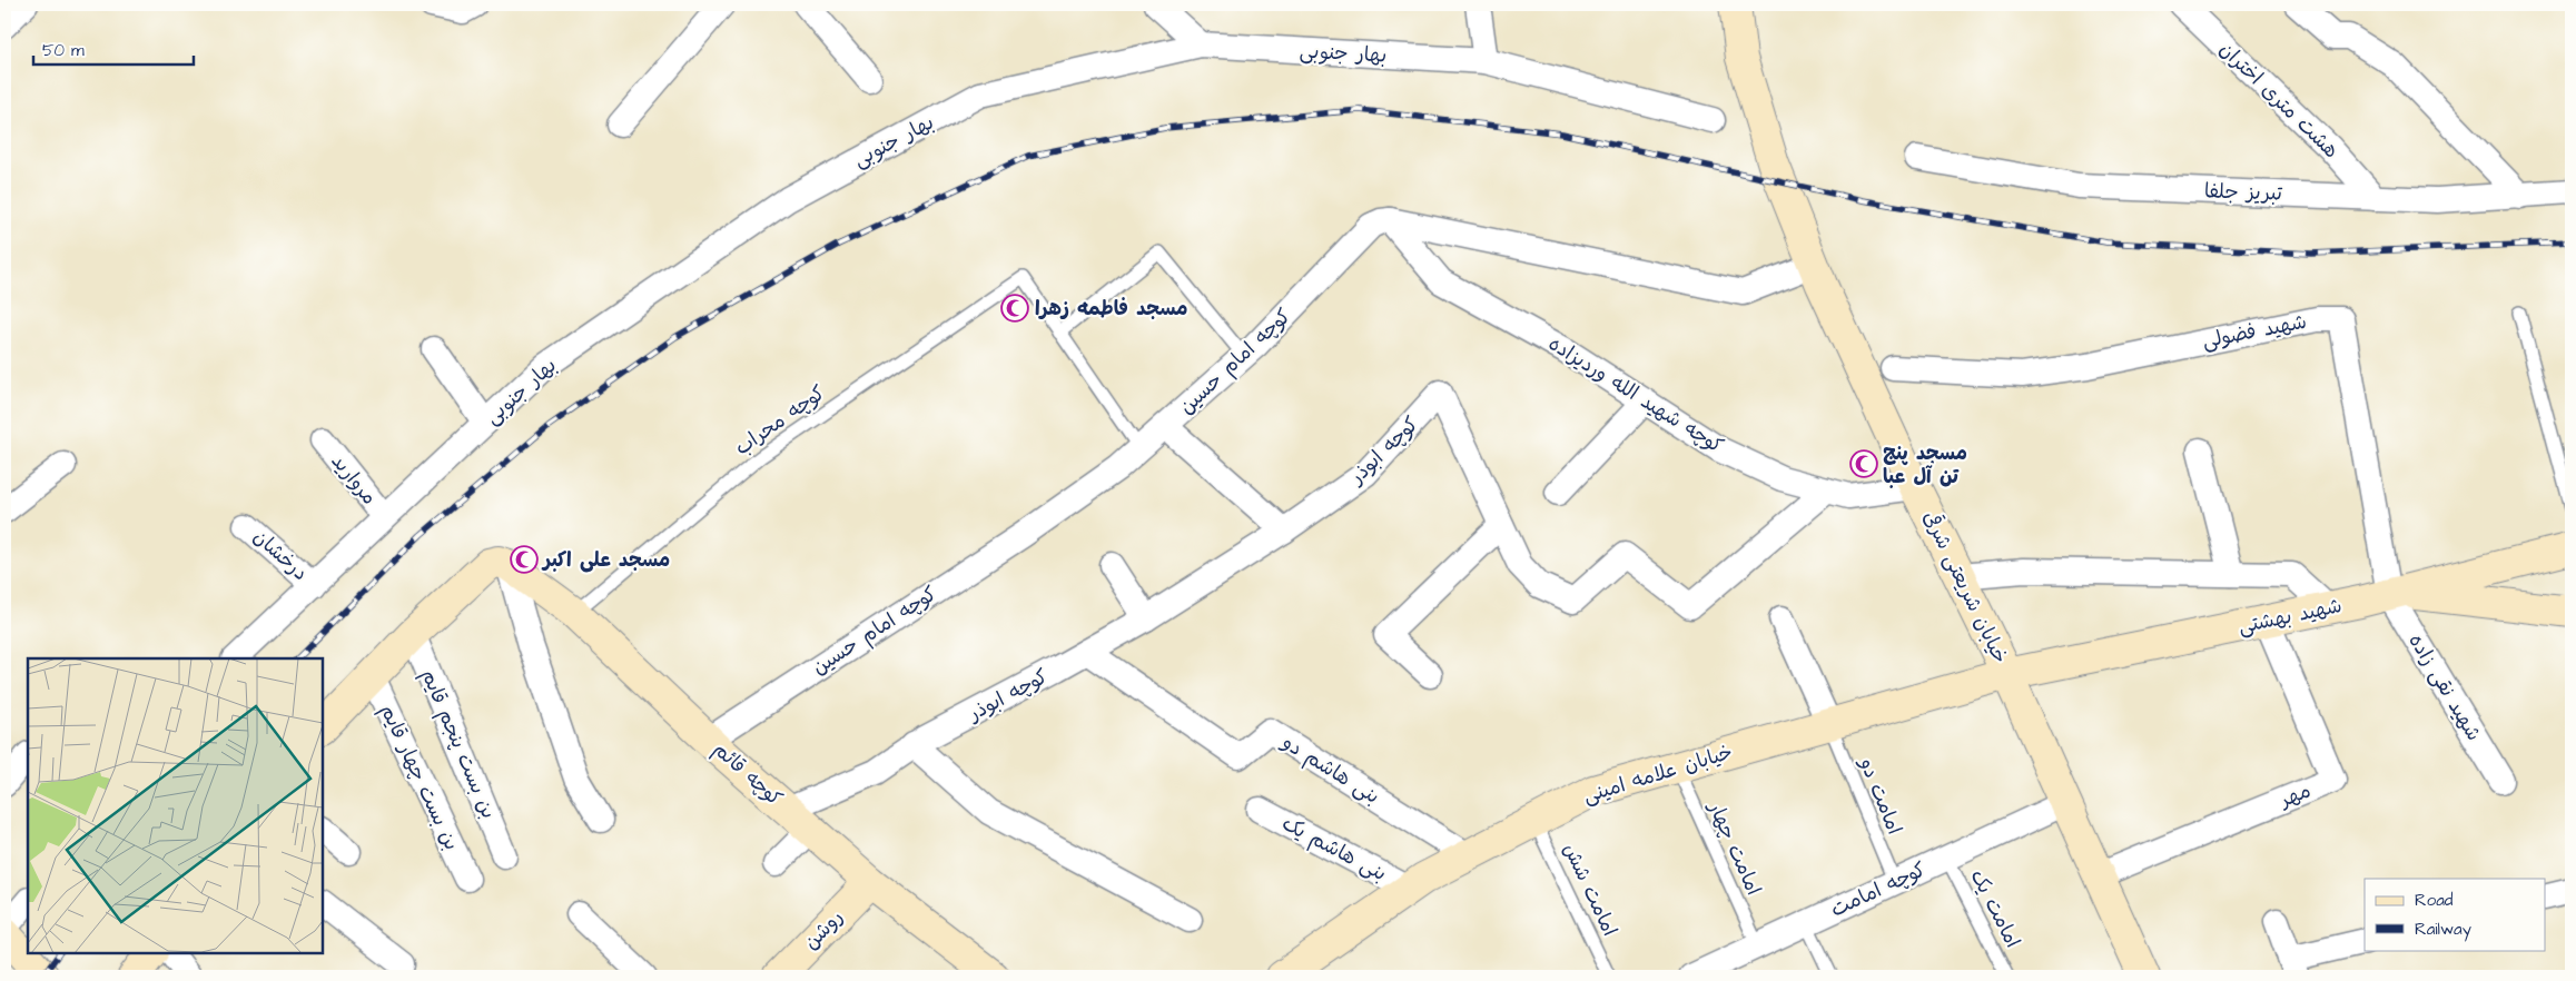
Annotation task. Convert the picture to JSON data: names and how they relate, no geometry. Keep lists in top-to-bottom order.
{
  "streets": {
    "street": [
      "بهار جنوبی",
      "هشت متری اختران",
      "تبریز جلفا",
      "شهید فضولی",
      "کوچه امام حسین",
      "کوچه شهید الله وردیزاده",
      "کوچه ابوذر",
      "مروارید",
      "درخشان",
      "خیابان شریعتی شرقی",
      "شهید بهشتی",
      "شهید نقی زاده",
      "بن بست پنجم قایم",
      "بنی هاشم دو",
      "کوچه قائم",
      "خیابان علامه امینی",
      "بن بست چهار قایم",
      "مهر",
      "بنی هاشم یک",
      "کوچه امامت",
      "روشن"
    ],
    "lane": [
      "کوچه محراب",
      "امامت دو",
      "امامت چهار",
      "امامت شش",
      "امامت یک"
    ]
  },
  "crossings": [
    ["بهار جنوبی", "مروارید"],
    ["بهار جنوبی", "درخشان"],
    ["هشت متری اختران", "تبریز جلفا"],
    ["شهید فضولی", "شهید بهشتی"],
    ["شهید فضولی", "شهید نقی زاده"],
    ["کوچه امام حسین", "کوچه شهید الله وردیزاده"],
    ["کوچه امام حسین", "کوچه قائم"],
    ["کوچه شهید الله وردیزاده", "کوچه ابوذر"],
    ["کوچه شهید الله وردیزاده", "خیابان شریعتی شرقی"],
    ["کوچه محراب", "کوچه قائم"],
    ["کوچه ابوذر", "بنی هاشم دو"],
    ["کوچه ابوذر", "کوچه قائم"],
    ["خیابان شریعتی شرقی", "شهید بهشتی"],
    ["خیابان شریعتی شرقی", "خیابان علامه امینی"],
    ["خیابان شریعتی شرقی", "مهر"],
    ["خیابان شریعتی شرقی", "کوچه امامت"],
    ["شهید بهشتی", "شهید نقی زاده"],
    ["شهید بهشتی", "خیابان علامه امینی"],
    ["شهید بهشتی", "مهر"],
    ["بنی هاشم دو", "خیابان علامه امینی"],
    ["کوچه قائم", "روشن"],
    ["خیابان علامه امینی", "امامت دو"],
    ["خیابان علامه امینی", "بنی هاشم یک"],
    ["خیابان علامه امینی", "امامت چهار"],
    ["خیابان علامه امینی", "امامت شش"],
    ["امامت دو", "کوچه امامت"],
    ["امامت چهار", "کوچه امامت"],
    ["کوچه امامت", "امامت یک"]
  ],
  "places": {
    "mosque": ["مسجد فاطمه زهرا", "مسجد پنج تن آل عبا", "مسجد علی اکبر"]
  },
  "legend": ["Road", "Railway"],
  "scale_bar": "50 m"
}
